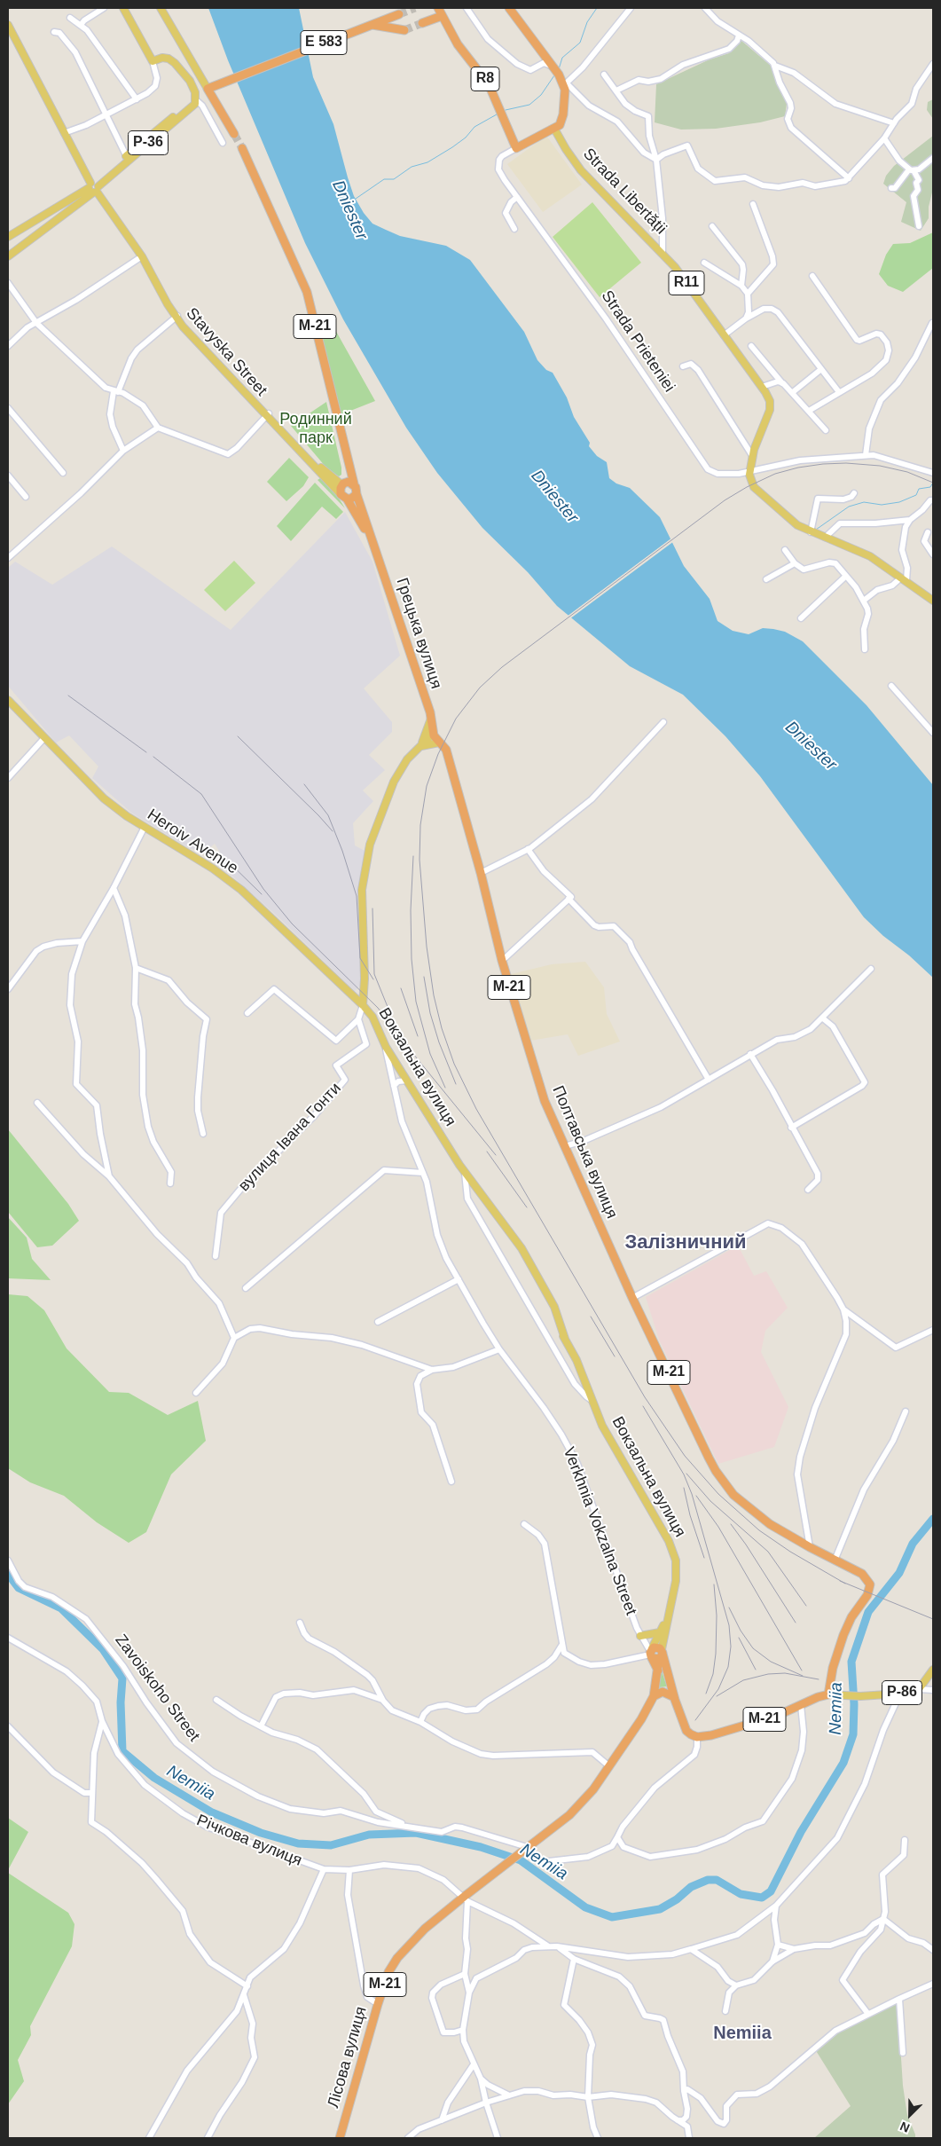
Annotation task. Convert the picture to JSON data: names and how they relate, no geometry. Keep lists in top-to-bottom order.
{
  "streets": {
    "highway": [
      "E 583",
      "R8",
      "М-21",
      "Грецька вулиця",
      "Вокзальна вулиця",
      "Полтавська вулиця",
      "Лісова вулиця"
    ],
    "main road": [
      "Р-36",
      "Strada Libertății",
      "R11",
      "Stavyska Street",
      "Heroiv Avenue",
      "Р-86"
    ],
    "street": [
      "Strada Prieteniei",
      "вулиця Івана Гонти",
      "Verkhnia Vokzalna Street",
      "Zavoiskoho Street",
      "Річкова вулиця"
    ]
  },
  "crossings": [
    ["R8", "Strada Prieteniei"],
    ["Р-36", "Stavyska Street"],
    ["Strada Libertății", "R11"],
    ["R11", "Strada Prieteniei"],
    ["М-21", "Stavyska Street"],
    ["М-21", "Грецька вулиця"],
    ["М-21", "Вокзальна вулиця"],
    ["М-21", "Полтавська вулиця"],
    ["М-21", "Verkhnia Vokzalna Street"],
    ["М-21", "Zavoiskoho Street"],
    ["М-21", "Р-86"],
    ["М-21", "Лісова вулиця"],
    ["Stavyska Street", "Грецька вулиця"],
    ["Грецька вулиця", "Вокзальна вулиця"],
    ["Грецька вулиця", "Полтавська вулиця"],
    ["Heroiv Avenue", "Вокзальна вулиця"],
    ["Вокзальна вулиця", "Полтавська вулиця"],
    ["Вокзальна вулиця", "Verkhnia Vokzalna Street"],
    ["Полтавська вулиця", "Р-86"],
    ["Zavoiskoho Street", "Лісова вулиця"],
    ["Р-86", "Річкова вулиця"],
    ["Річкова вулиця", "Лісова вулиця"]
  ],
  "districts": ["Залізничний", "Nemiia"],
  "water": ["Dniester", "Nemiia"],
  "parks": ["Родинний парк"],
  "north": "bottom left"
}
